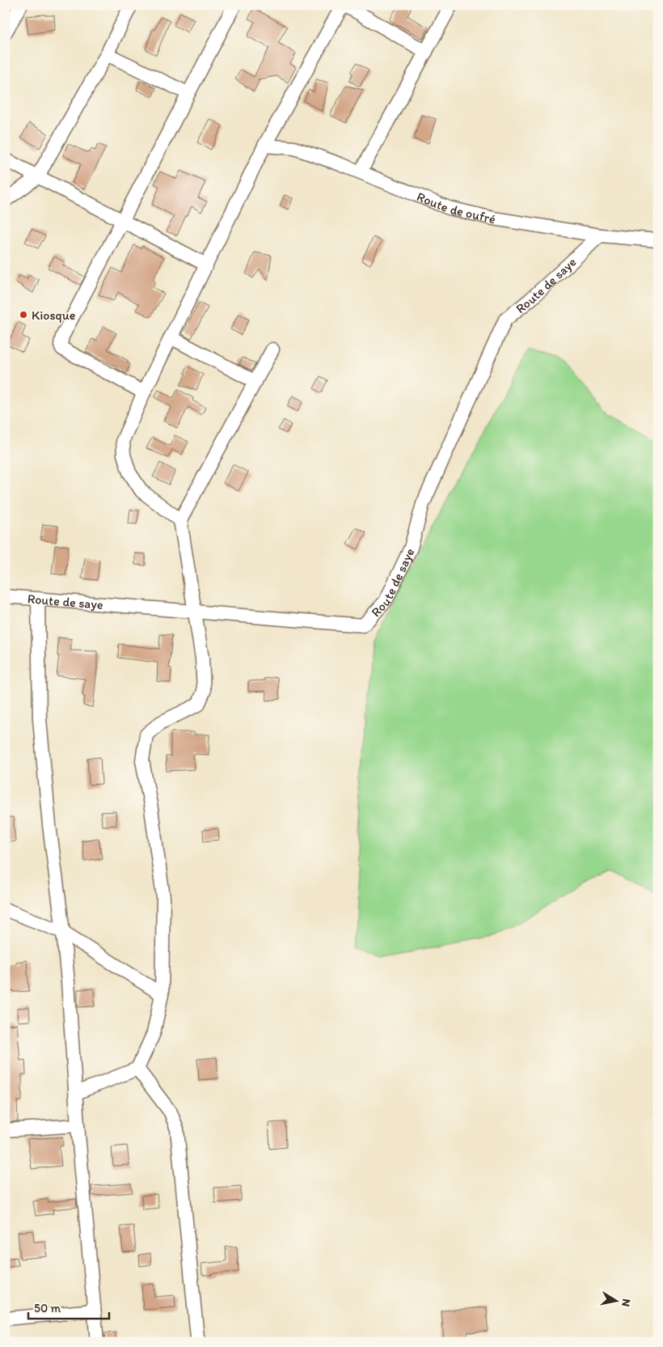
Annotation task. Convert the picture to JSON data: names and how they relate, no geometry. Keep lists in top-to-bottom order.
{
  "streets": {
    "street": ["Route de oufré", "Route de saye"]
  },
  "crossings": [
    ["Route de oufré", "Route de saye"]
  ],
  "places": ["Kiosque"],
  "scale_bar": "50 m",
  "north": "right"
}
